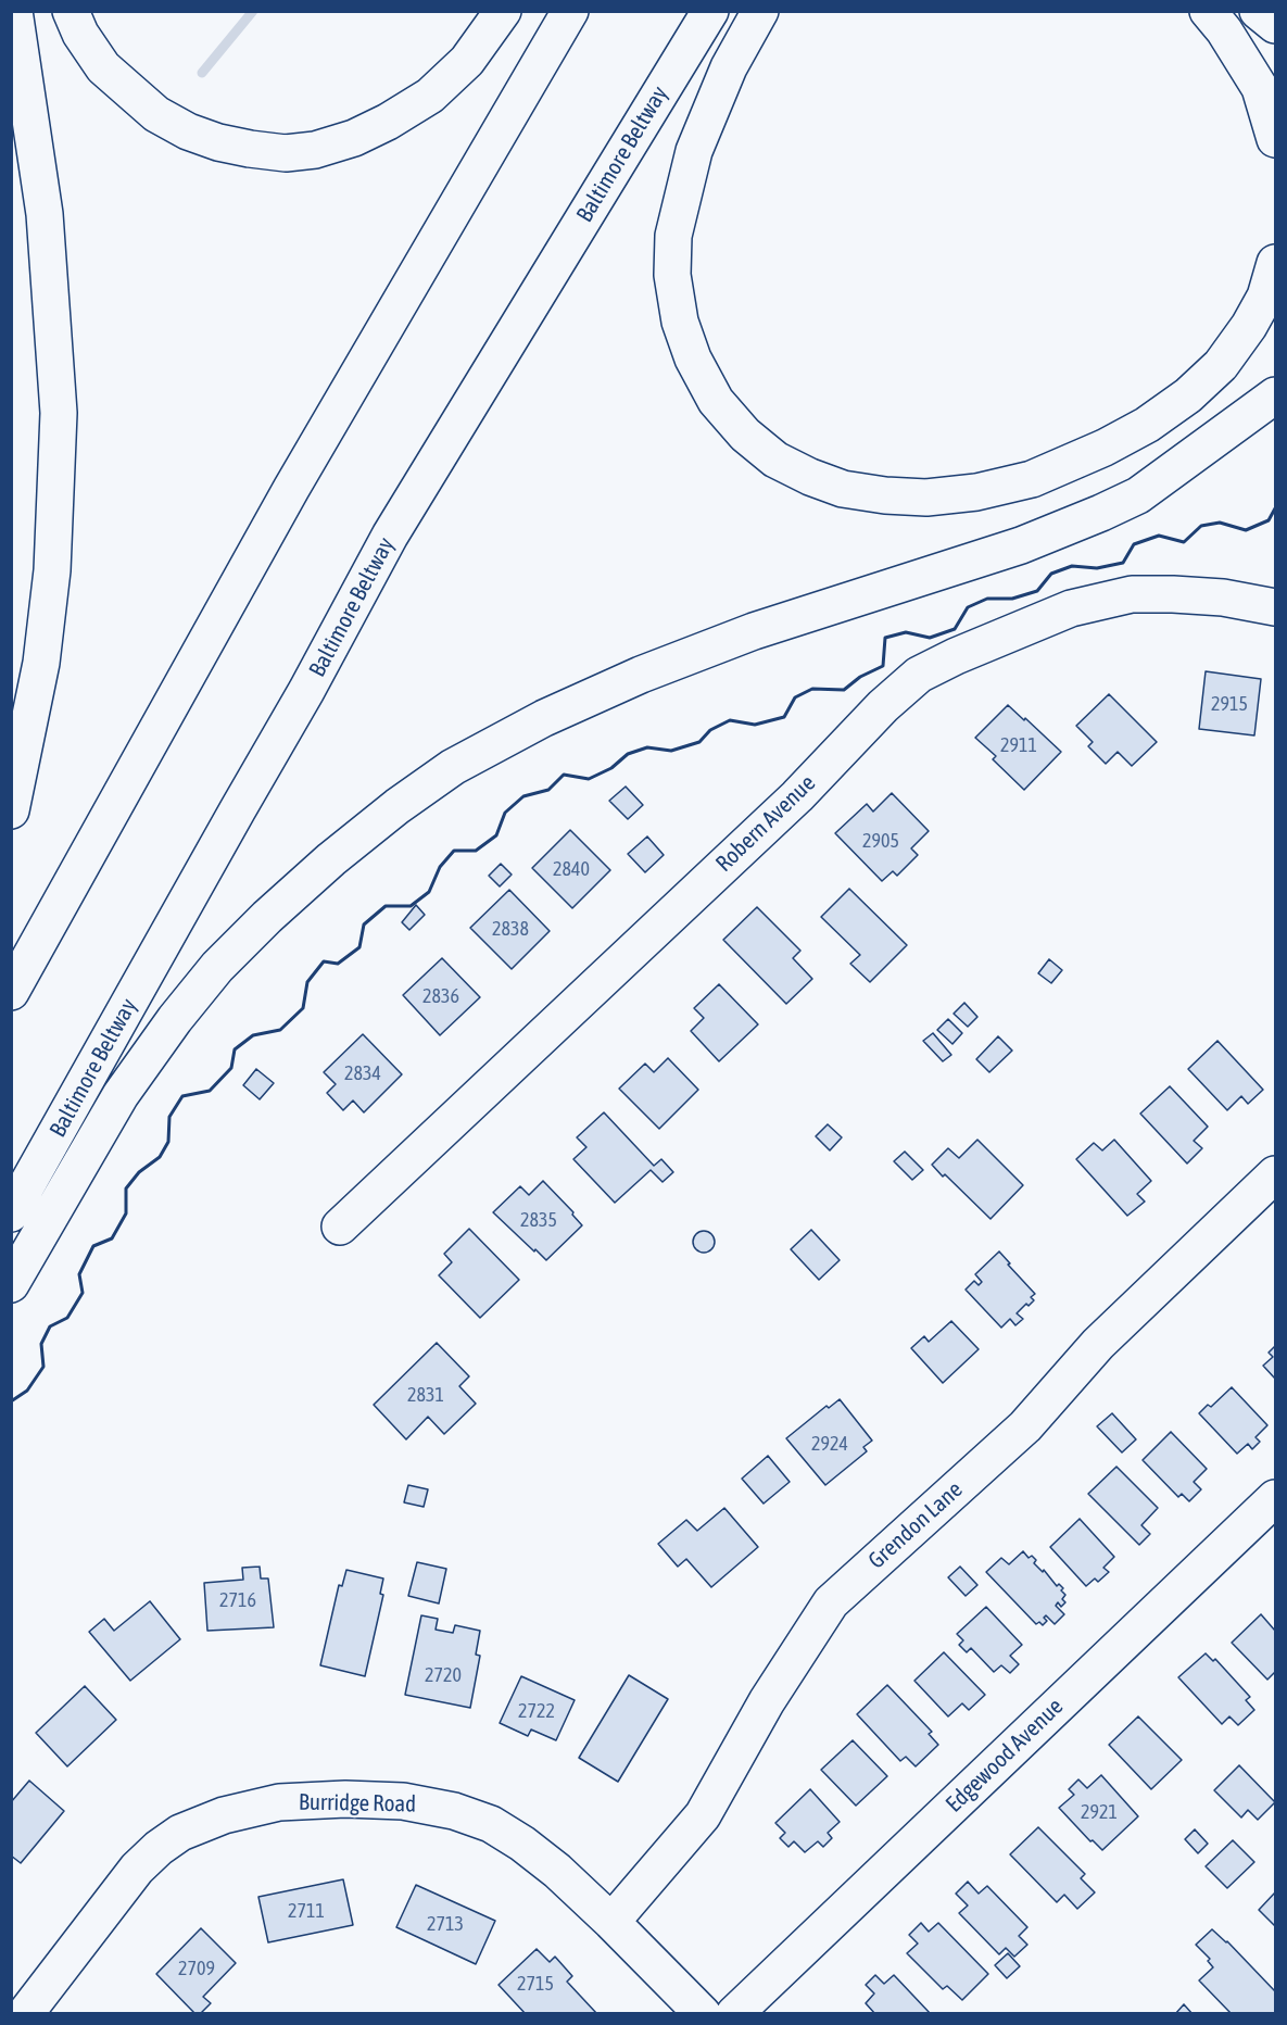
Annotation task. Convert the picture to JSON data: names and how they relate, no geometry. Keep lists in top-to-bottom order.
{
  "streets": {
    "main road": [
      "Baltimore Beltway",
      "Robern Avenue",
      "Grendon Lane",
      "Edgewood Avenue",
      "Burridge Road"
    ]
  },
  "crossings": [
    ["Grendon Lane", "Burridge Road"]
  ],
  "house_numbers": [
    "2915",
    "2911",
    "2905",
    "2840",
    "2838",
    "2836",
    "2834",
    "2835",
    "2831",
    "2924",
    "2716",
    "2720",
    "2722",
    "2921",
    "2711",
    "2713",
    "2709",
    "2715"
  ]
}
